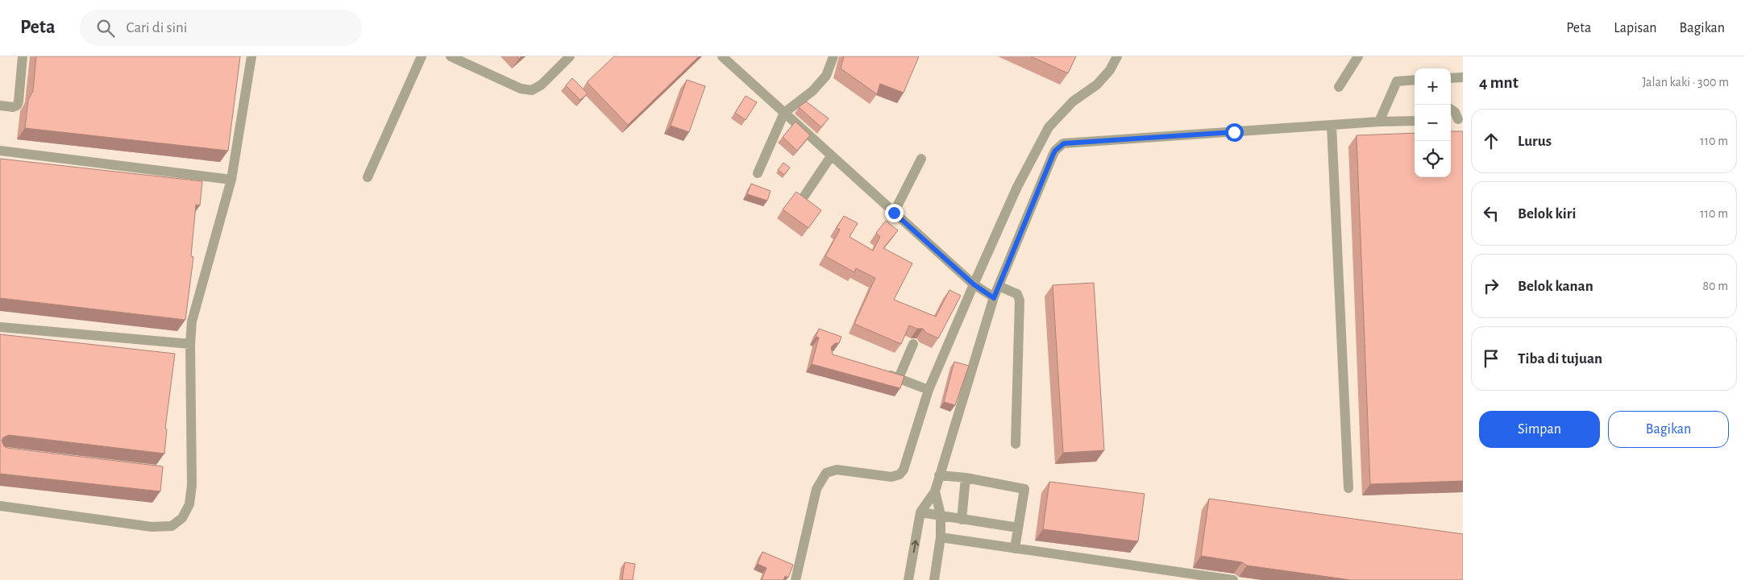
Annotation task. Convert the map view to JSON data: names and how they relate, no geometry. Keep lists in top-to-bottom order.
{
  "page": {
    "header": "Peta",
    "search": "Cari di sini",
    "nav": ["Peta", "Lapisan", "Bagikan"],
    "heading": ["4 mnt", "Jalan kaki · 300 m"],
    "map_buttons": ["+", "−"],
    "list": [
      ["Lurus", "110 m"],
      ["Belok kiri", "110 m"],
      ["Belok kanan", "80 m"],
      "Tiba di tujuan"
    ],
    "buttons": ["Simpan", "Bagikan"]
  }
}
